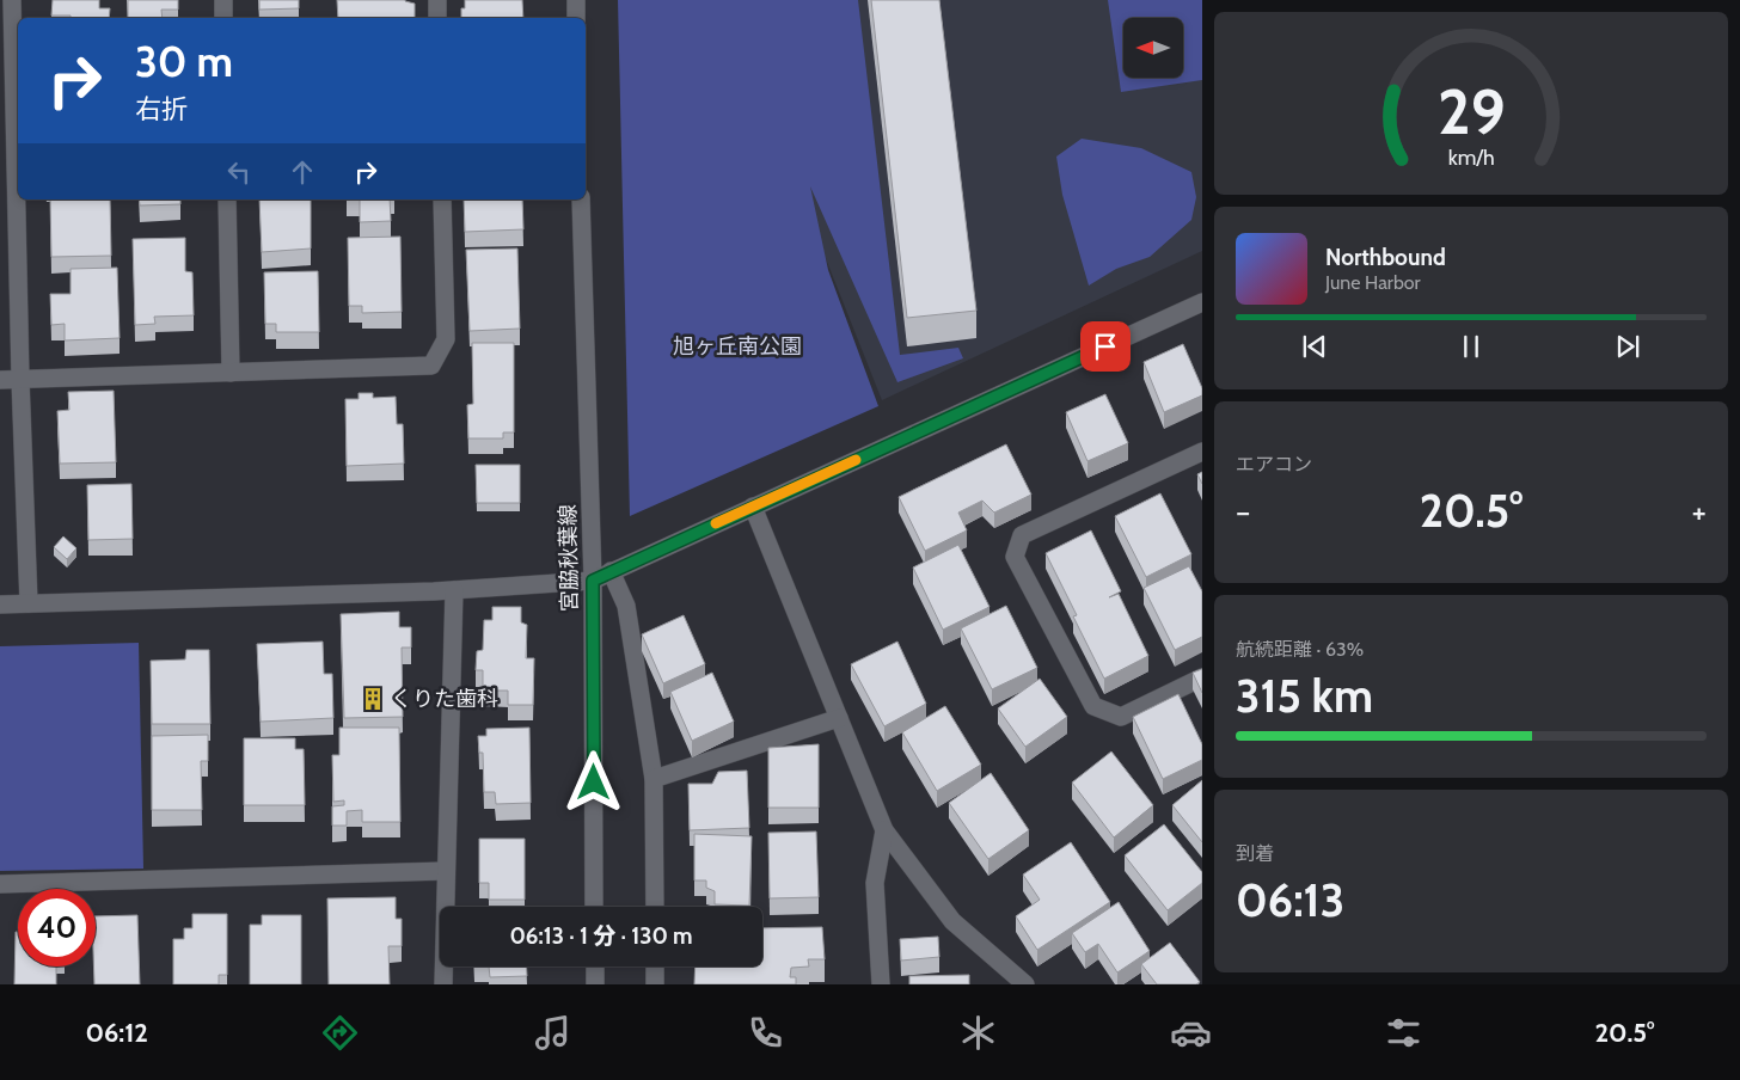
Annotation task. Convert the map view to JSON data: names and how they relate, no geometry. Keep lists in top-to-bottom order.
{
  "streets": {
    "street": ["宮脇秋葉線"]
  },
  "parks": ["旭ヶ丘南公園"],
  "places": {
    "building": ["くりた歯科"]
  },
  "north": "left",
  "page": {
    "turn": ["30 m", "右折"],
    "song": ["Northbound", "June Harbor"],
    "tile": [
      "エアコン",
      ["航続距離 · 63%", "315 km"],
      ["到着", "06:13"]
    ],
    "heat": ["−", "20.5°", "+"],
    "limit": "40",
    "trip": "06:13 · 1 分 · 130 m",
    "tabs": ["06:12", "20.5°"],
    "gauge": ["29", "km/h"]
  }
}
